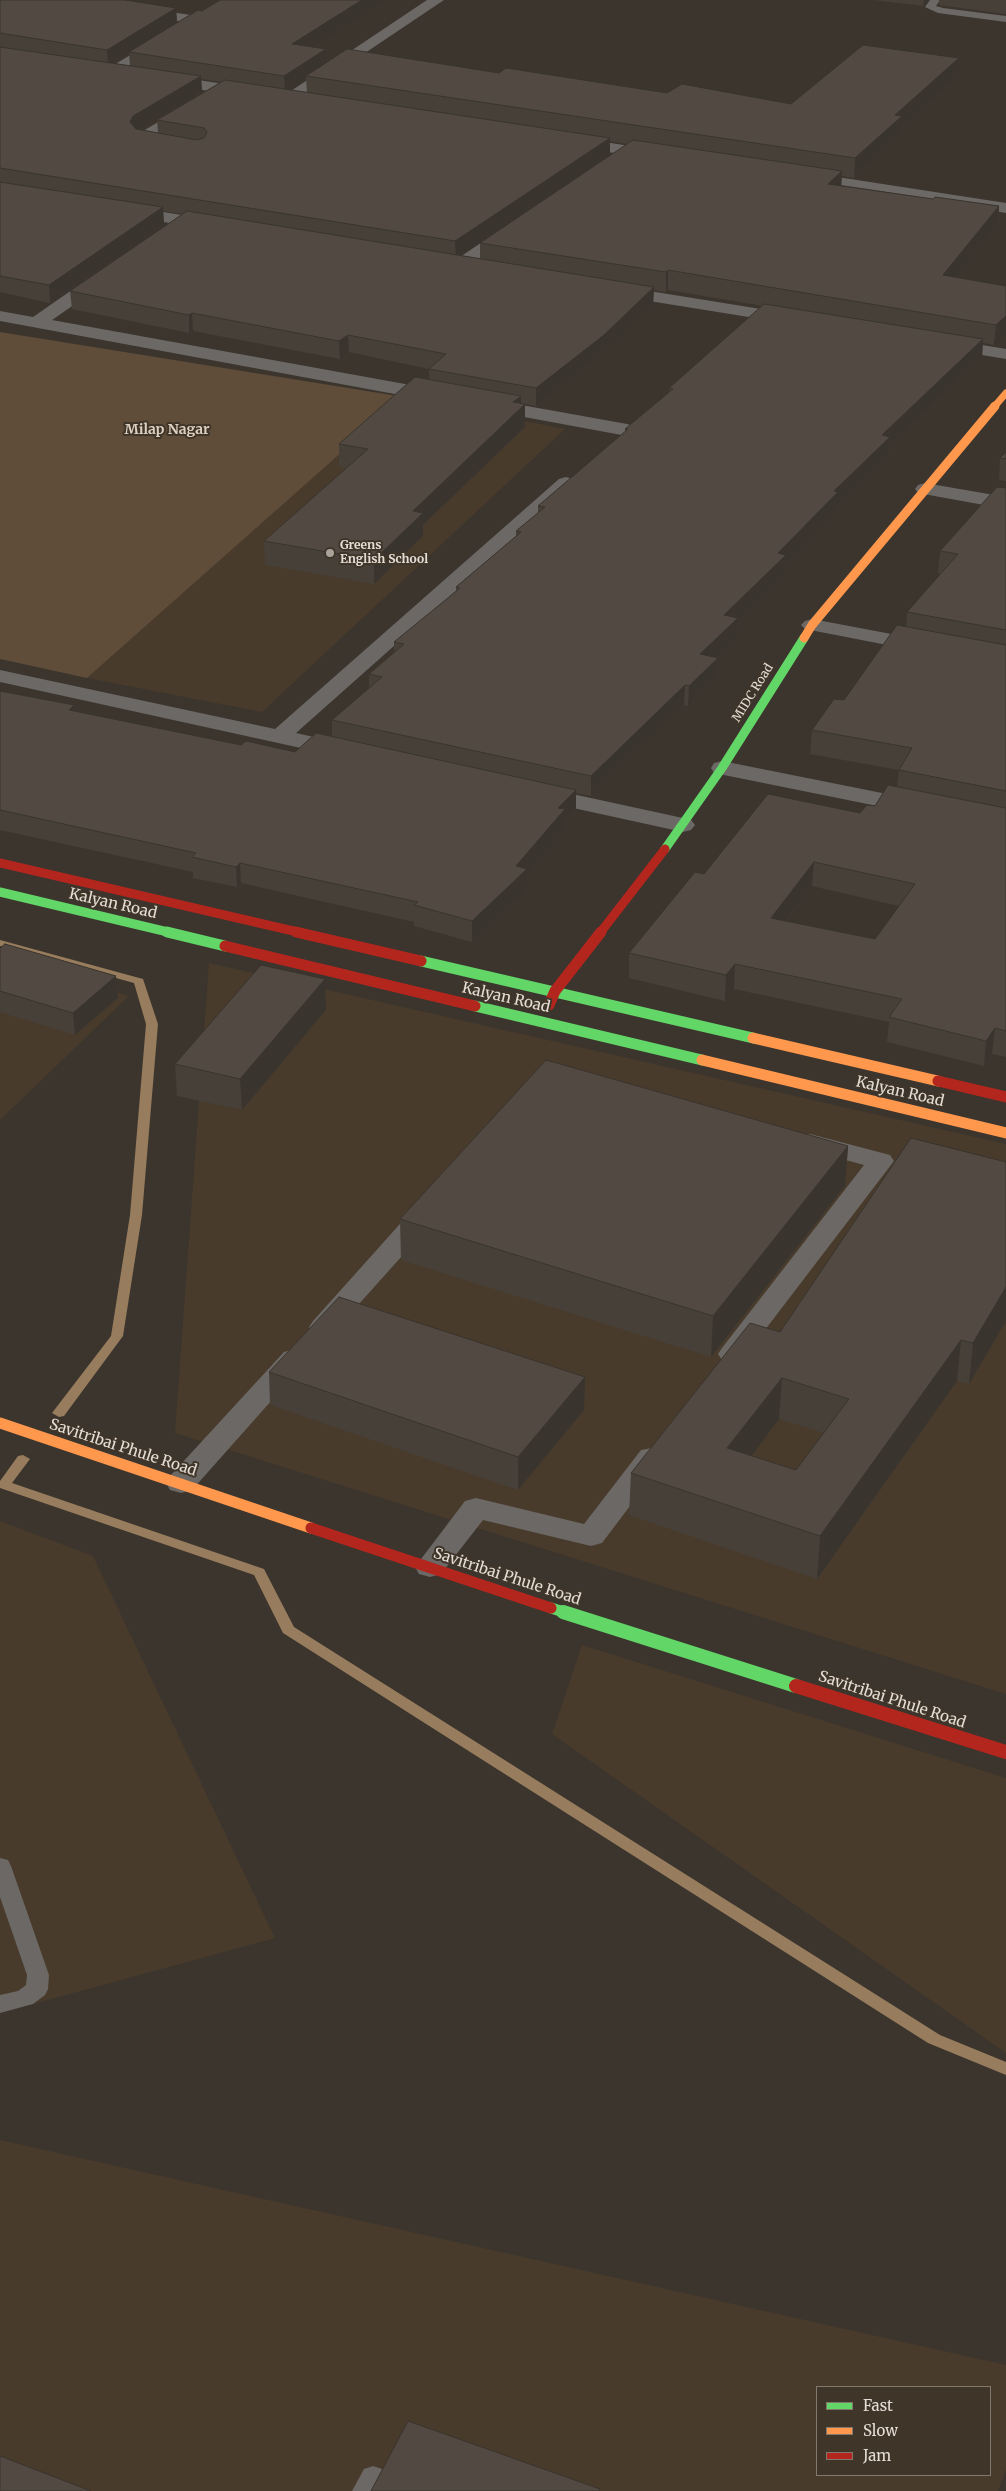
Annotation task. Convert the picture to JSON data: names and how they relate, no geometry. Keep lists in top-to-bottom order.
{
  "streets": {
    "street": ["MIDC Road", "Kalyan Road", "Savitribai Phule Road"]
  },
  "crossings": [
    ["MIDC Road", "Kalyan Road"]
  ],
  "districts": ["Milap Nagar"],
  "places": ["Greens English School"],
  "legend": ["Fast", "Slow", "Jam"]
}
